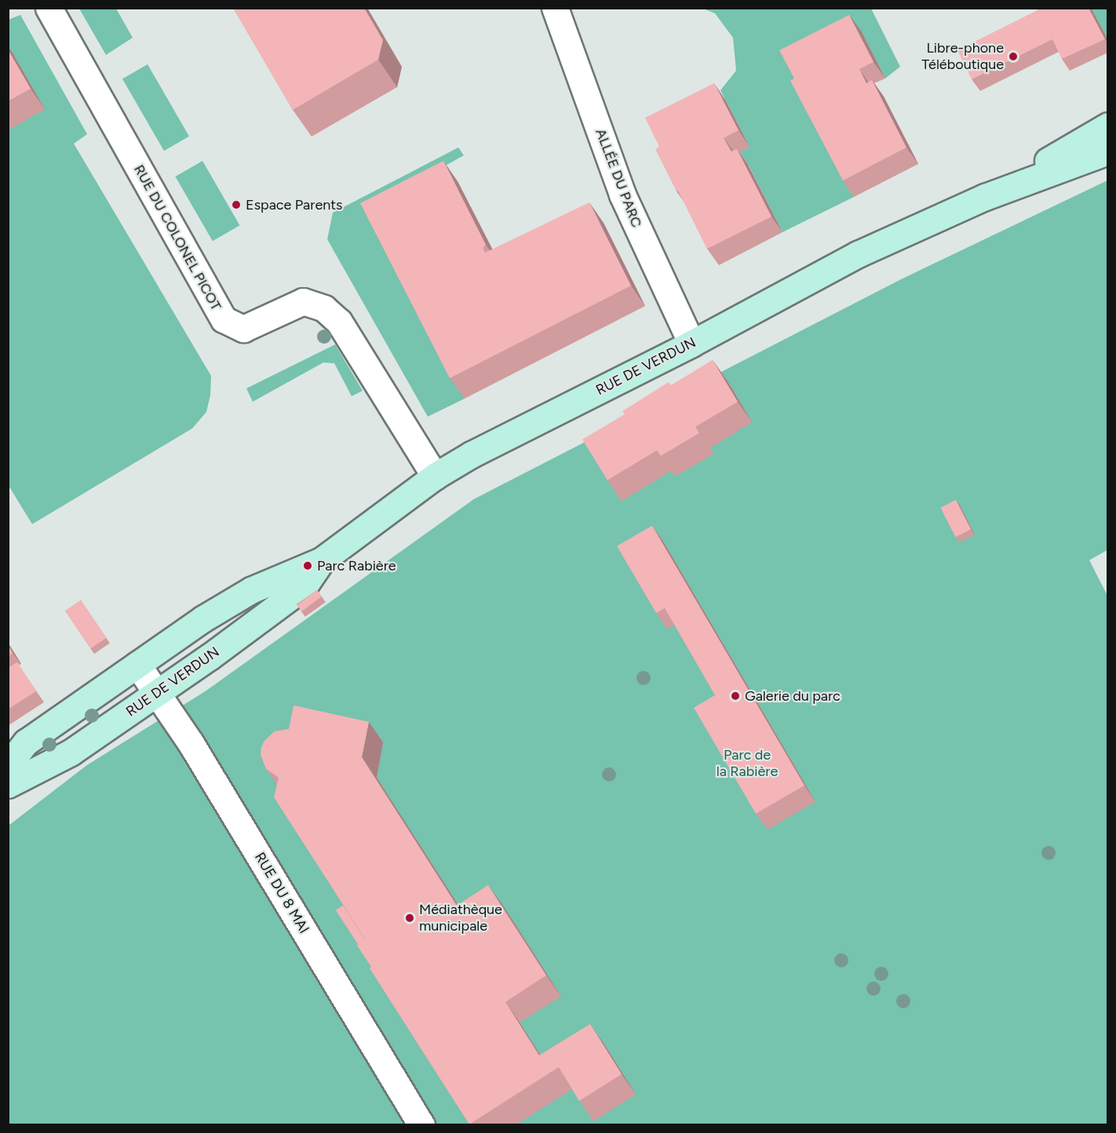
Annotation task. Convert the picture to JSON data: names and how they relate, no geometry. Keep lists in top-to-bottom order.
{
  "streets": {
    "main road": ["RUE DE VERDUN"],
    "street": ["ALLÉE DU PARC", "RUE DU COLONEL PICOT", "RUE DU 8 MAI"]
  },
  "crossings": [
    ["ALLÉE DU PARC", "RUE DE VERDUN"],
    ["RUE DU COLONEL PICOT", "RUE DE VERDUN"],
    ["RUE DE VERDUN", "RUE DU 8 MAI"]
  ],
  "parks": ["Parc de la Rabière"],
  "places": [
    "Libre-phone Téléboutique",
    "Espace Parents",
    "Parc Rabière",
    "Galerie du parc",
    "Médiathèque municipale"
  ]
}
